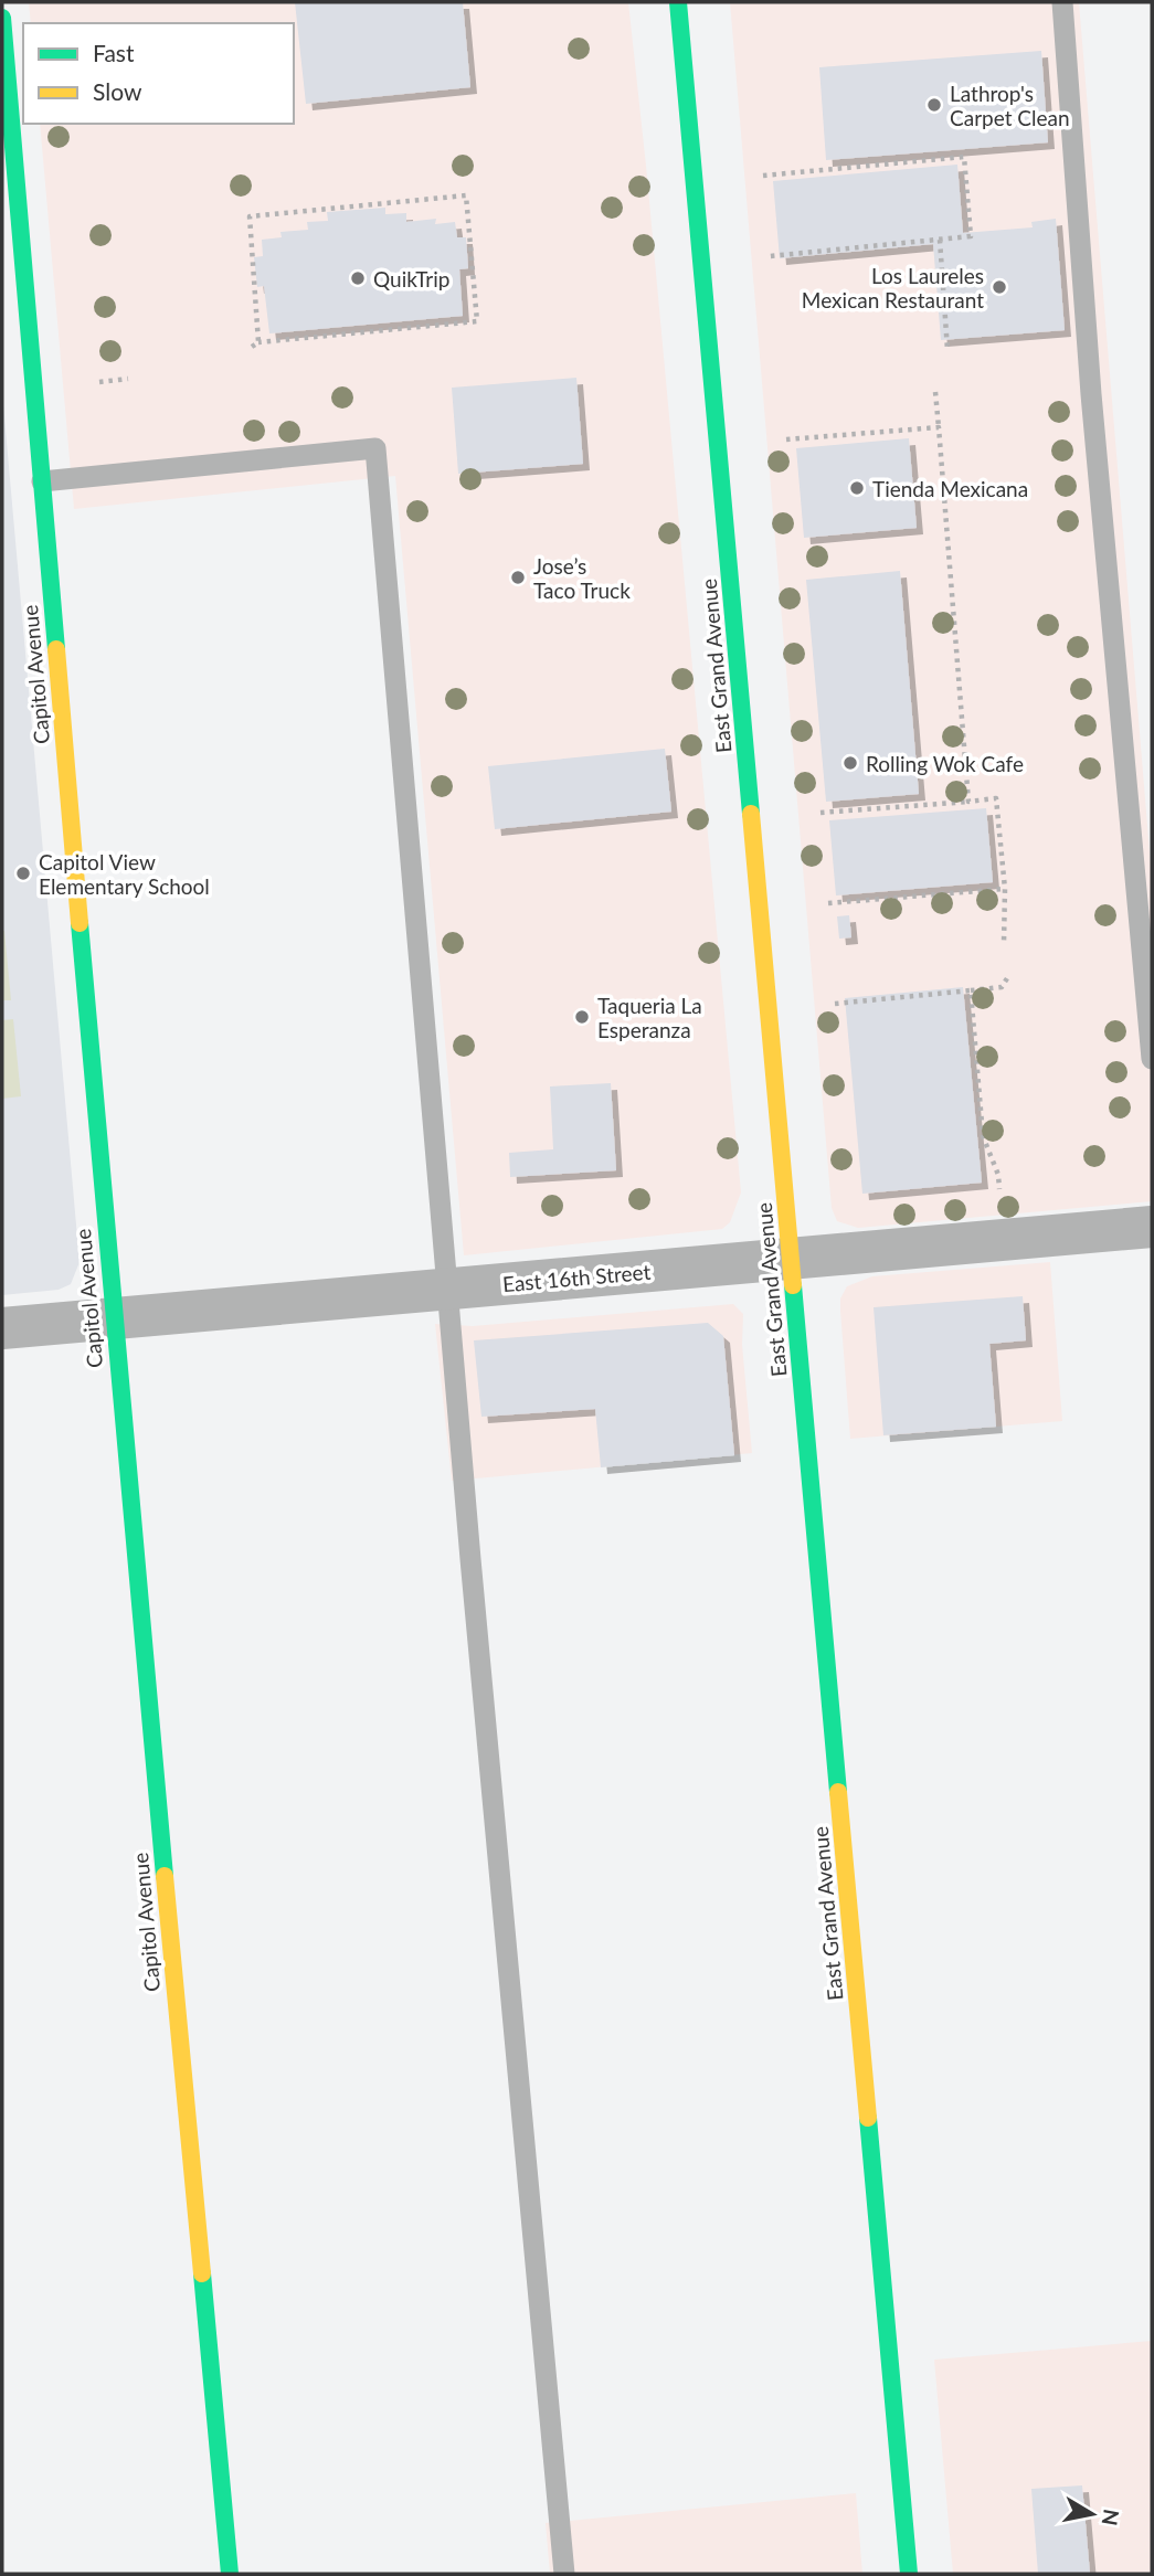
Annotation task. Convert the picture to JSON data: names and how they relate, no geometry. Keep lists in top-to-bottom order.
{
  "streets": {
    "main road": ["East Grand Avenue", "Capitol Avenue"],
    "street": ["East 16th Street"]
  },
  "crossings": [
    ["East Grand Avenue", "East 16th Street"],
    ["Capitol Avenue", "East 16th Street"]
  ],
  "places": [
    "Lathrop's Carpet Clean",
    "QuikTrip",
    "Los Laureles Mexican Restaurant",
    "Tienda Mexicana",
    "Jose’s Taco Truck",
    "Rolling Wok Cafe",
    "Capitol View Elementary School",
    "Taqueria La Esperanza"
  ],
  "legend": ["Fast", "Slow"],
  "north": "right"
}
